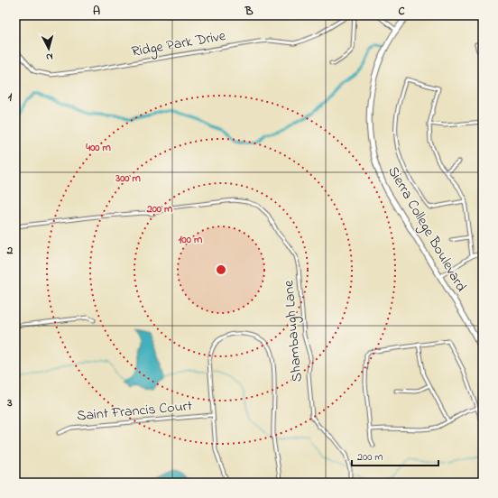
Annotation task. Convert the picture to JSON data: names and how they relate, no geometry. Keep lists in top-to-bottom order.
{
  "streets": {
    "main road": ["Sierra College Boulevard"],
    "street": ["Ridge Park Drive", "Shambaugh Lane", "Saint Francis Court"]
  },
  "scale_bar": "200 m",
  "north": "bottom",
  "grid": {
    "columns": ["A", "B", "C"],
    "rows": ["1", "2", "3"]
  },
  "rings": [
    "400 m",
    "300 m",
    "200 m",
    "100 m"
  ]
}
